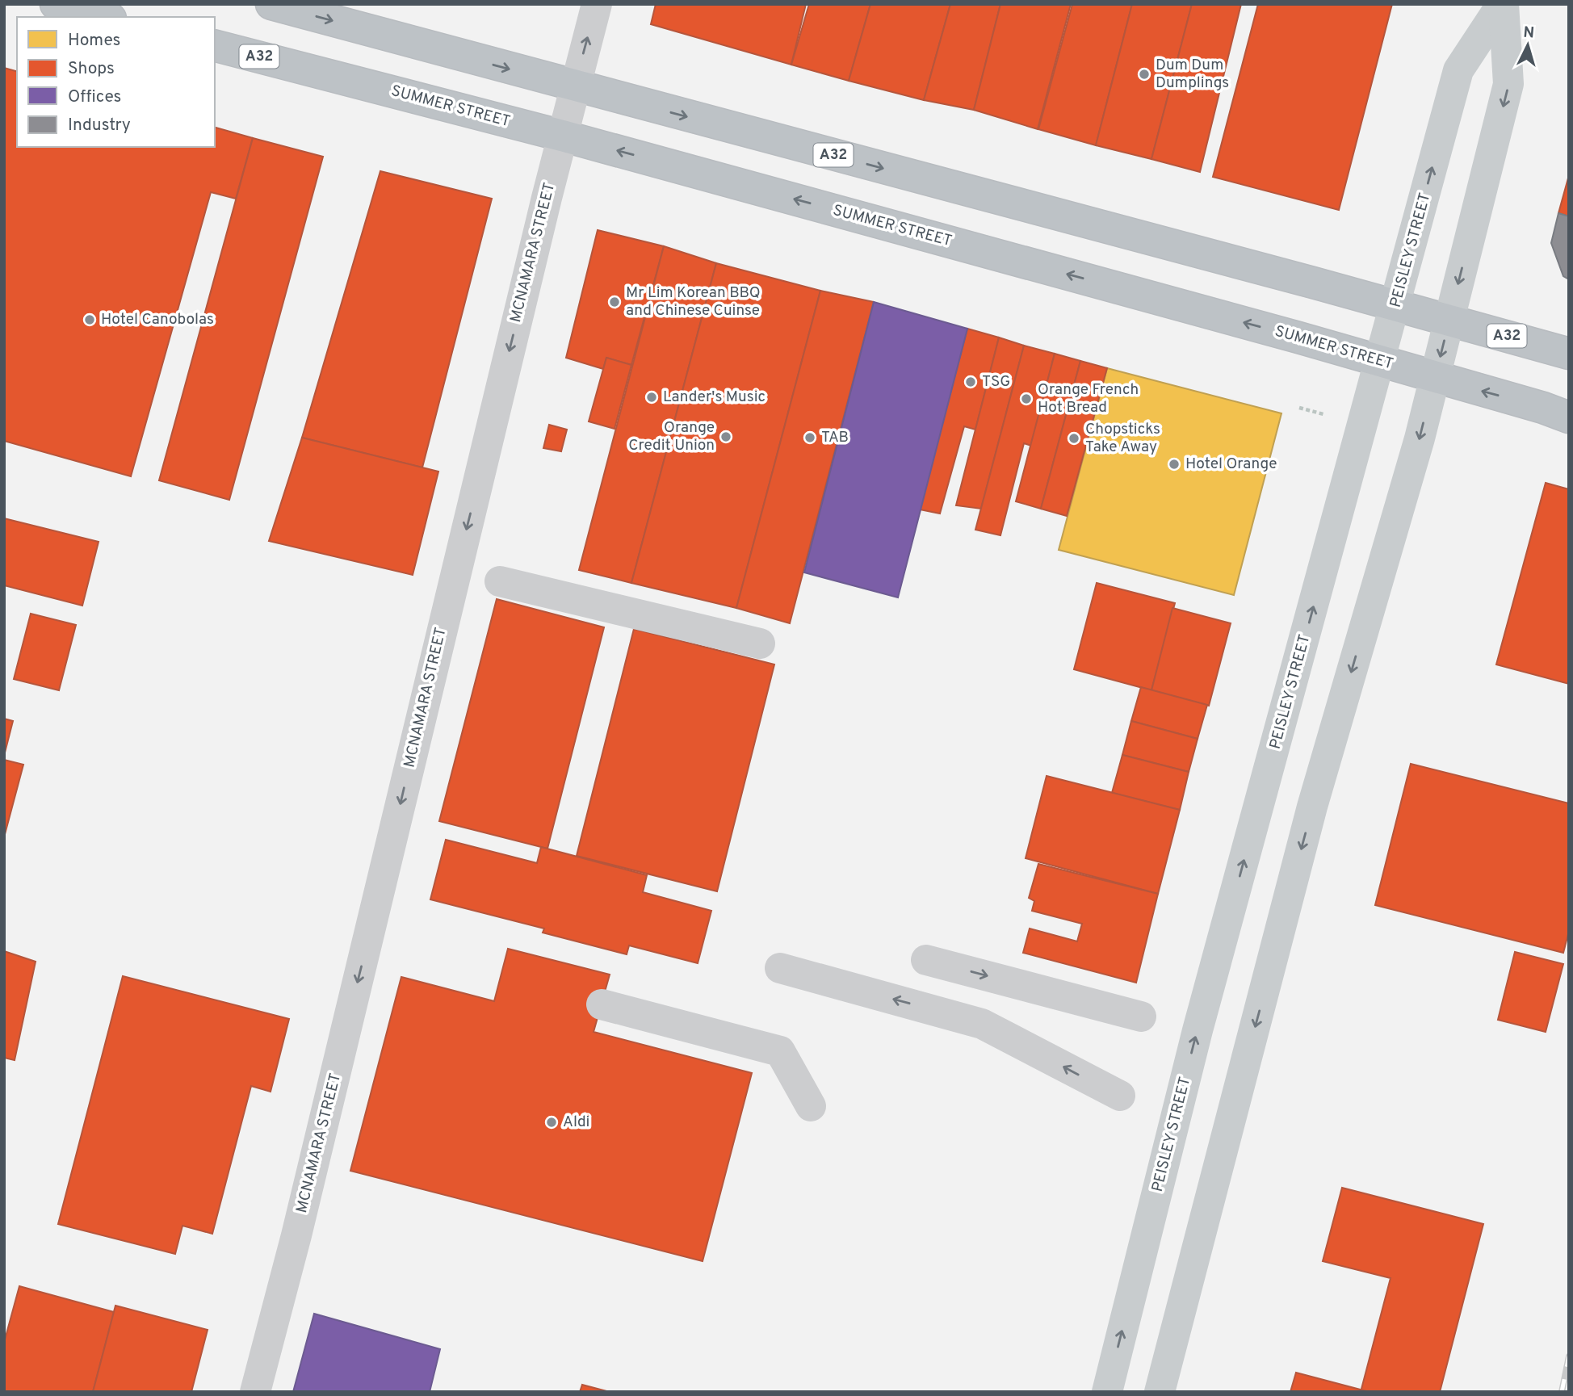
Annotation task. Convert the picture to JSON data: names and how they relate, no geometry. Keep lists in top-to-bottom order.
{
  "streets": {
    "highway": ["A32", "SUMMER STREET"],
    "main road": ["PEISLEY STREET"],
    "street": ["MCNAMARA STREET"]
  },
  "crossings": [
    ["A32", "PEISLEY STREET"],
    ["A32", "MCNAMARA STREET"],
    ["SUMMER STREET", "PEISLEY STREET"],
    ["SUMMER STREET", "MCNAMARA STREET"]
  ],
  "one_way": ["MCNAMARA STREET"],
  "places": [
    "Dum Dum Dumplings",
    "Mr Lim Korean BBQ and Chinese Cuinse",
    "Hotel Canobolas",
    "TSG",
    "Lander's Music",
    "Orange French Hot Bread",
    "Orange Credit Union",
    "TAB",
    "Chopsticks Take Away",
    "Hotel Orange",
    "Aldi"
  ],
  "legend": [
    "Homes",
    "Shops",
    "Offices",
    "Industry"
  ],
  "north": "top"
}
